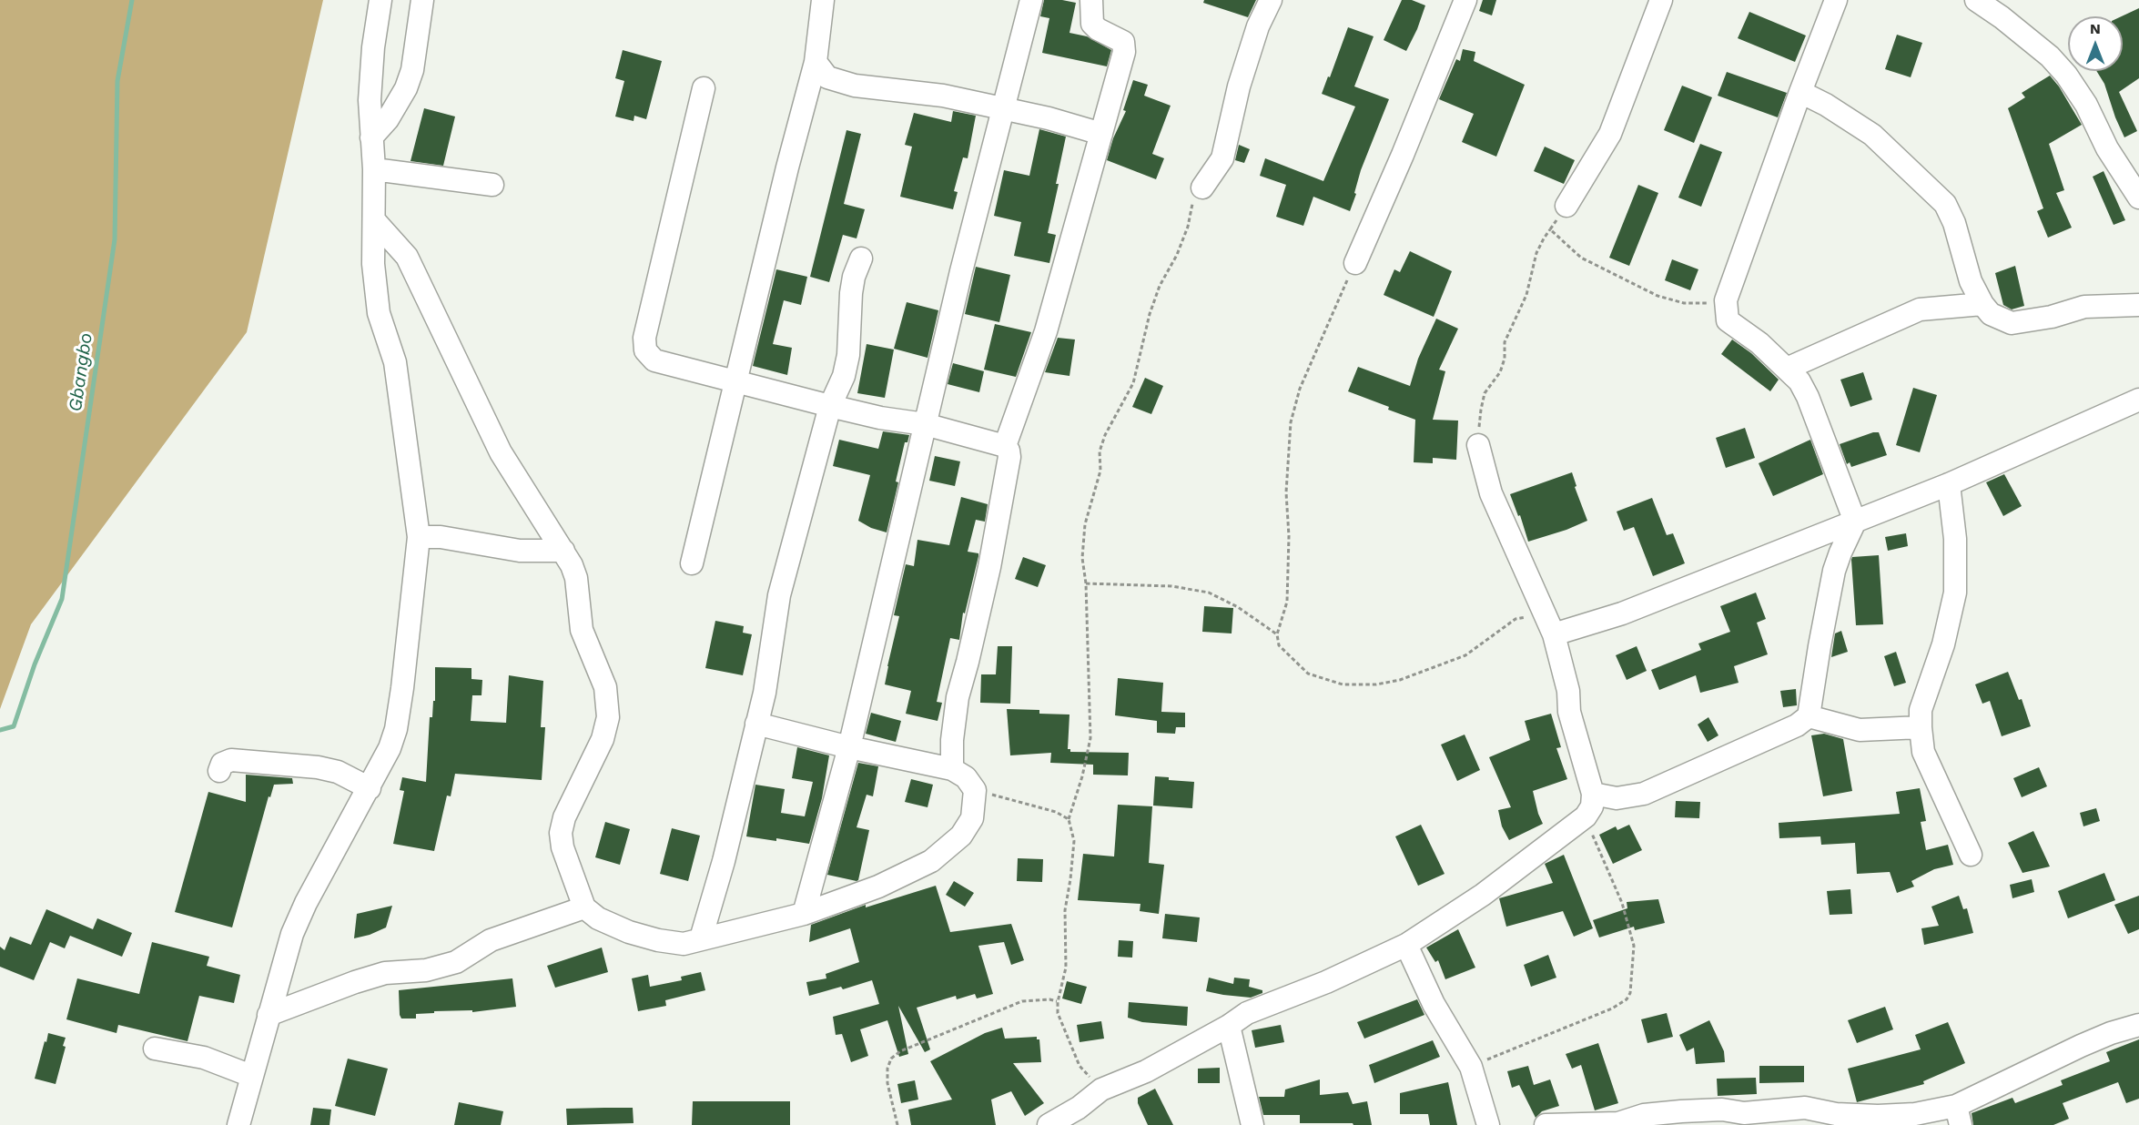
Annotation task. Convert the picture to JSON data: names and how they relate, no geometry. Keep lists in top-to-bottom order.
{
  "water": ["Gbangbo"],
  "north": "top"
}
